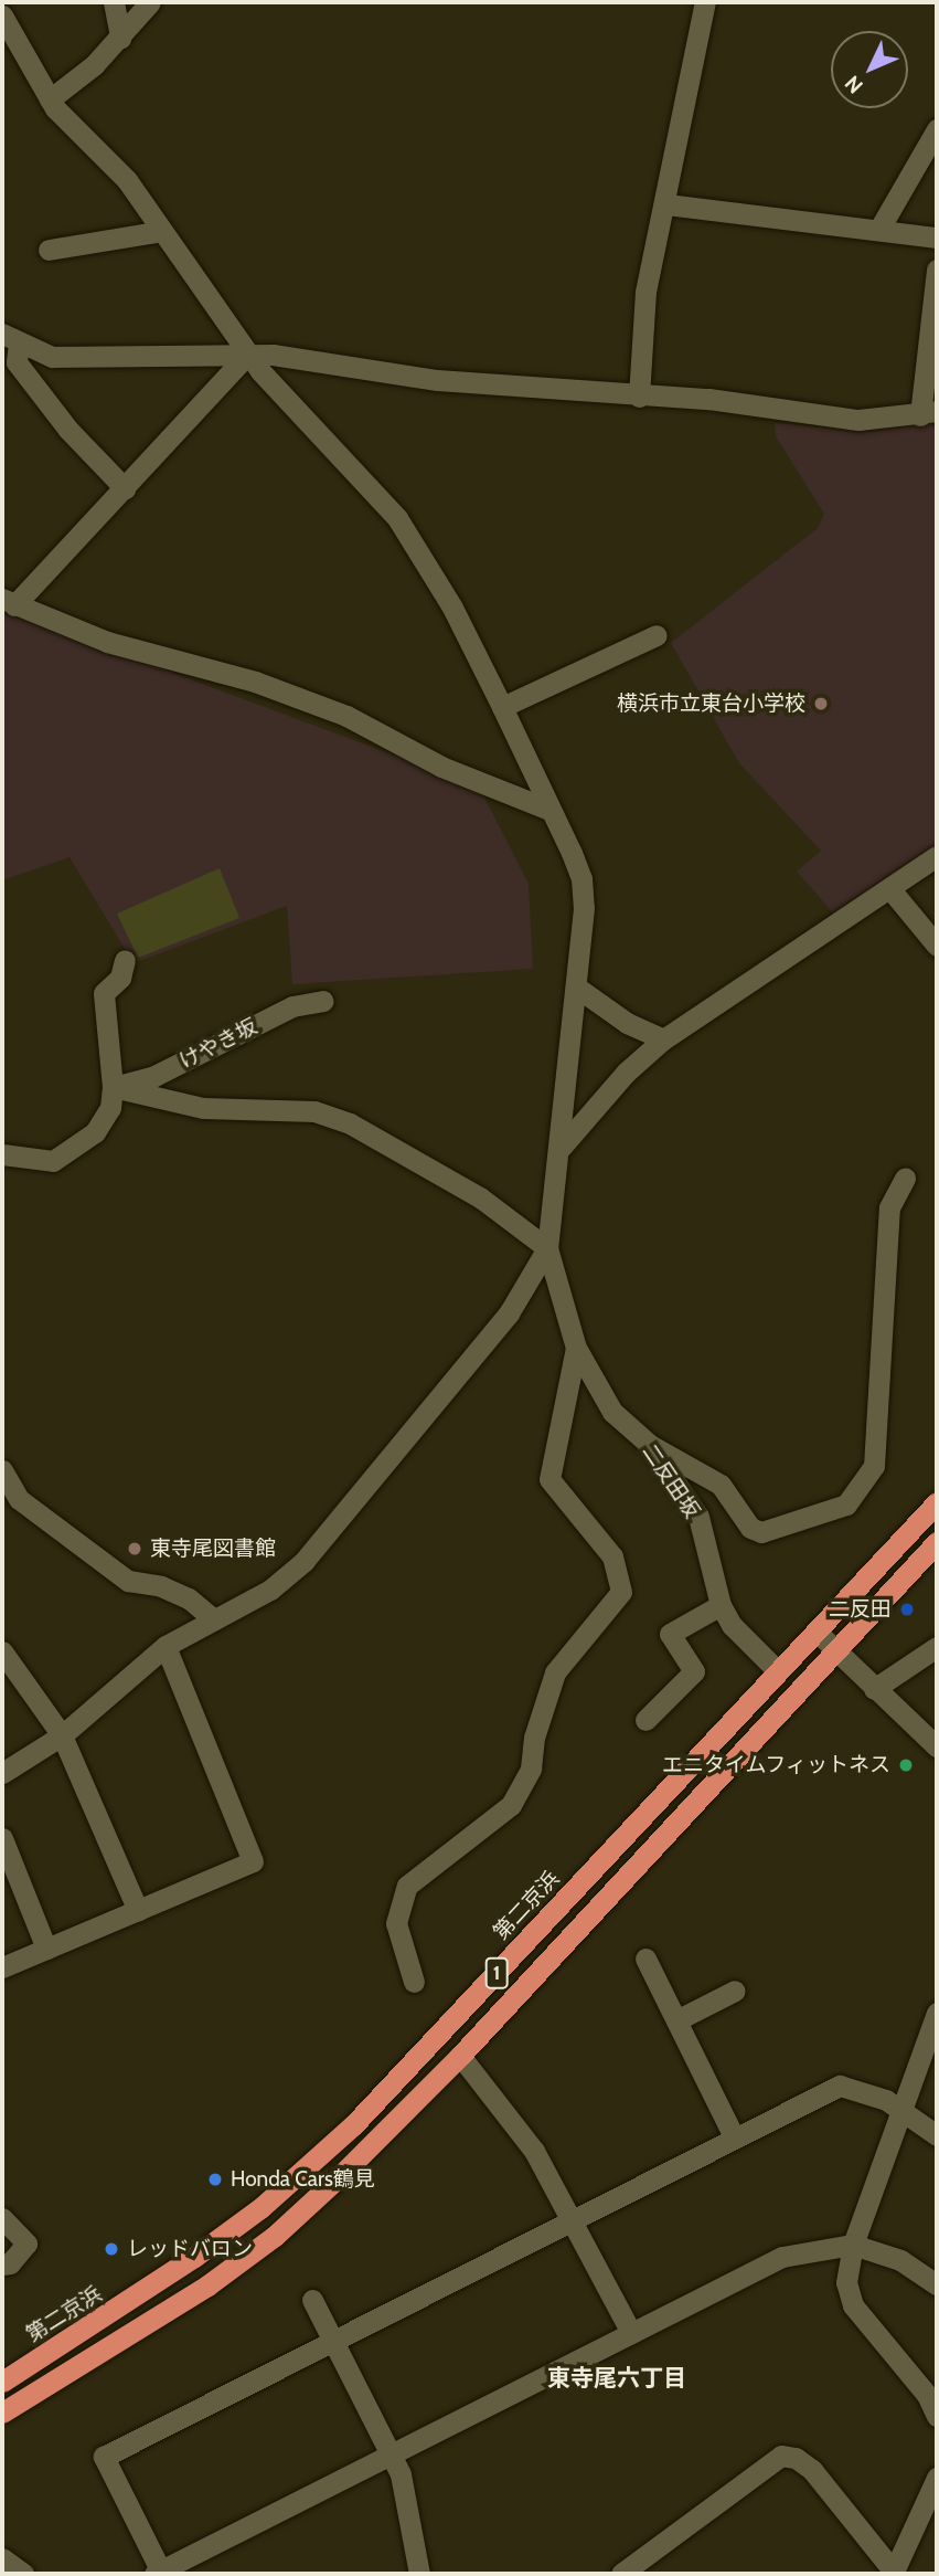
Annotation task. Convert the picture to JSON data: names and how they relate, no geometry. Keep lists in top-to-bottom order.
{
  "streets": {
    "highway": ["第二京浜", "1"],
    "street": ["けやき坂", "二反田坂"]
  },
  "crossings": [
    ["二反田坂", "第二京浜"]
  ],
  "districts": ["東寺尾六丁目"],
  "places": [
    "横浜市立東台小学校",
    "東寺尾図書館",
    "二反田",
    "エニタイムフィットネス",
    "Honda Cars鶴見",
    "レッドバロン"
  ],
  "north": "bottom left"
}
